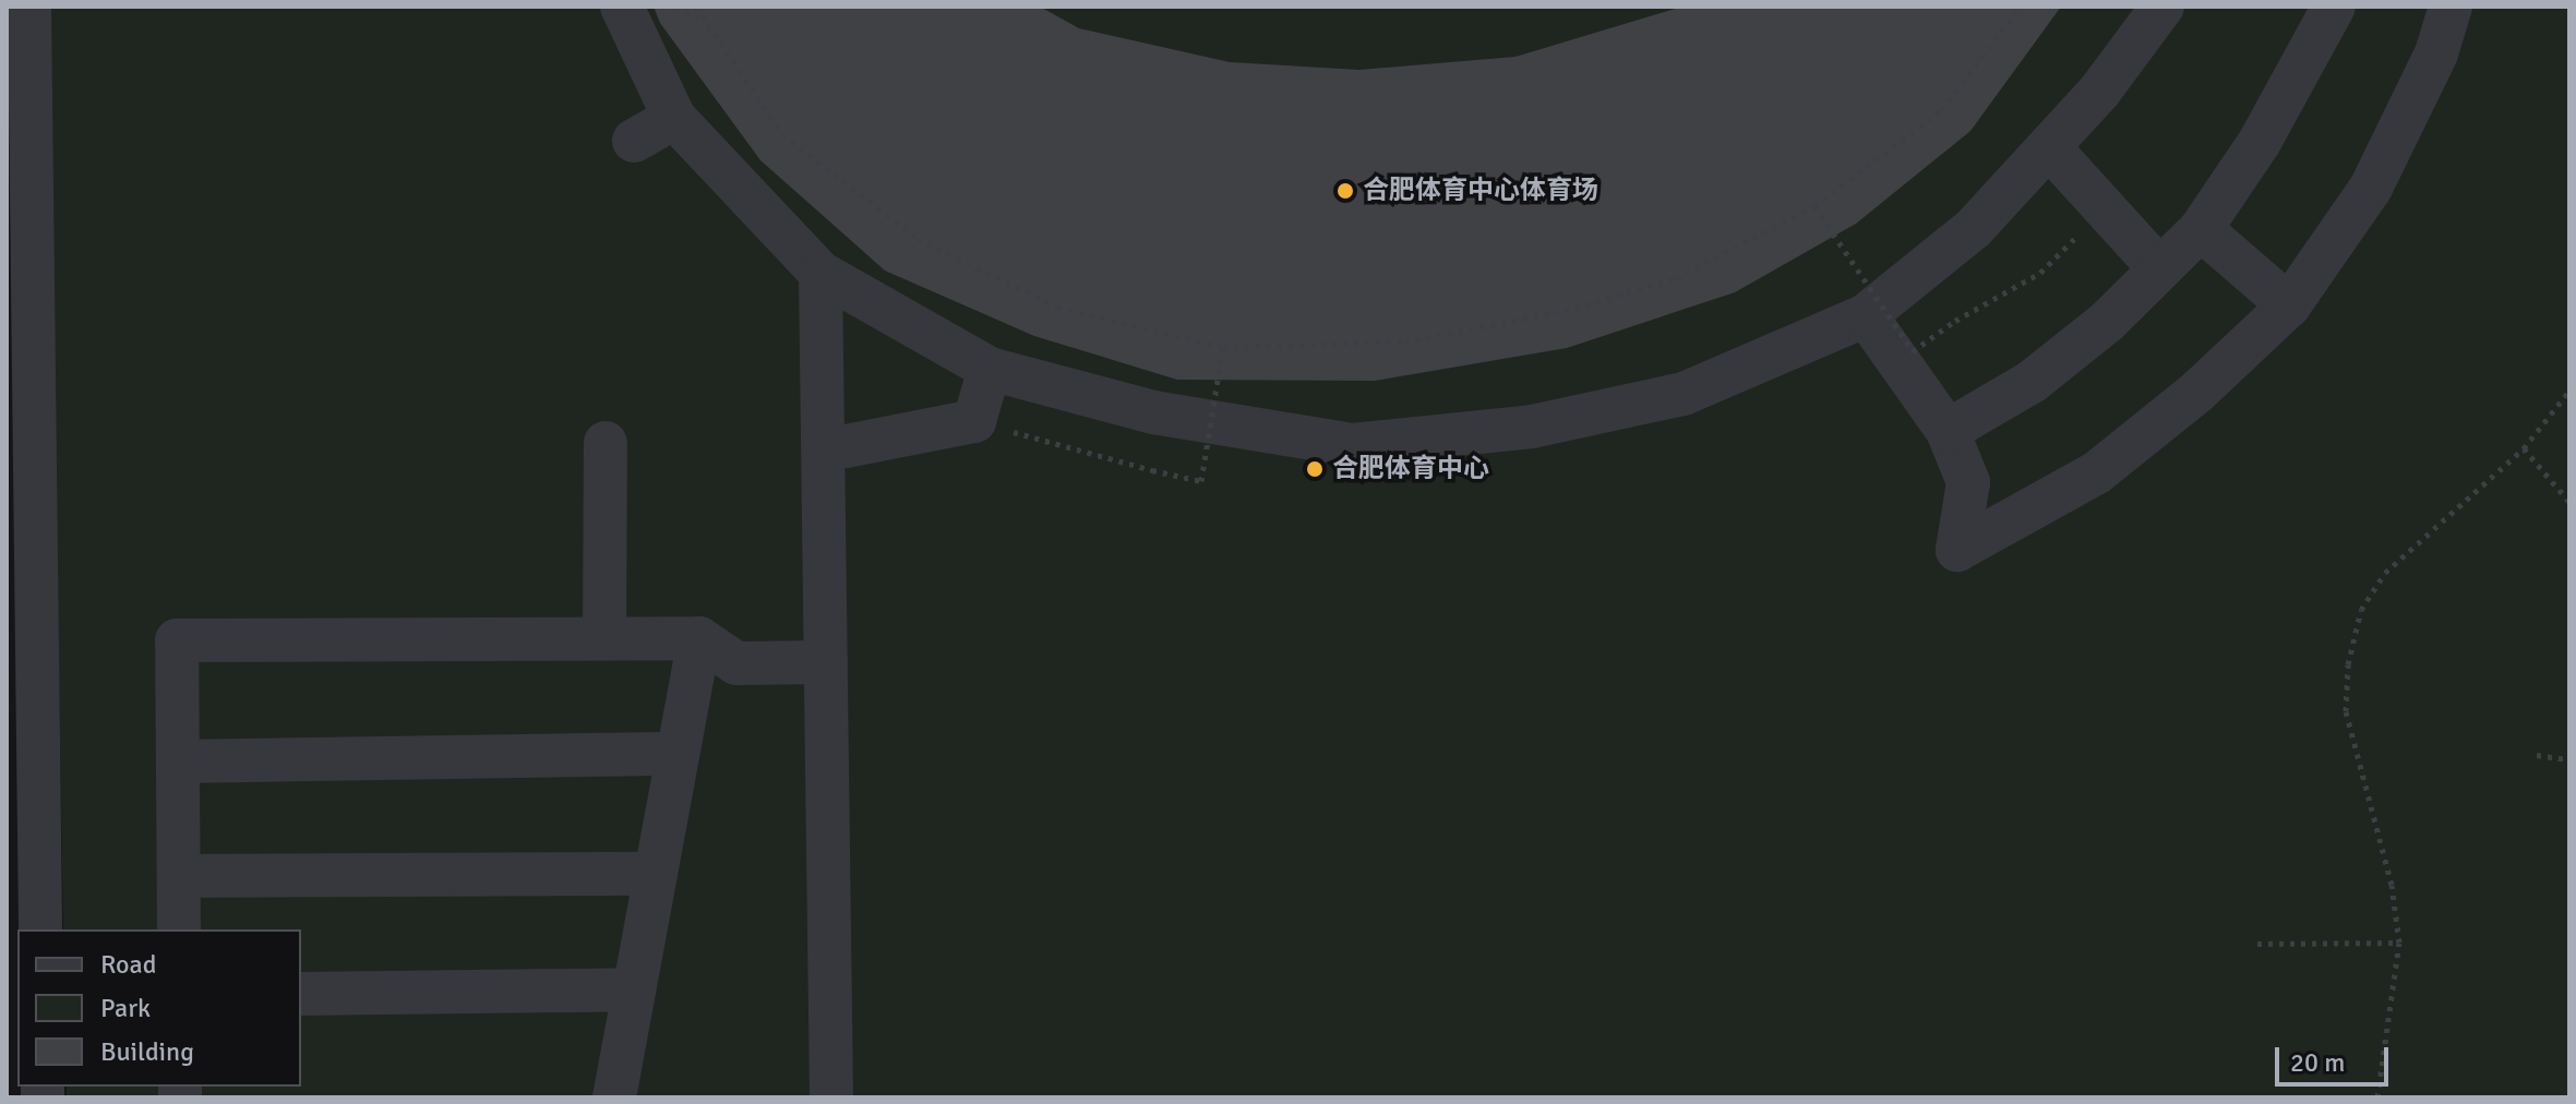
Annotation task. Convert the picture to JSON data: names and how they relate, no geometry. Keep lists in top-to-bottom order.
{
  "places": ["合肥体育中心体育场", "合肥体育中心"],
  "legend": ["Road", "Park", "Building"],
  "scale_bar": "20 m"
}
